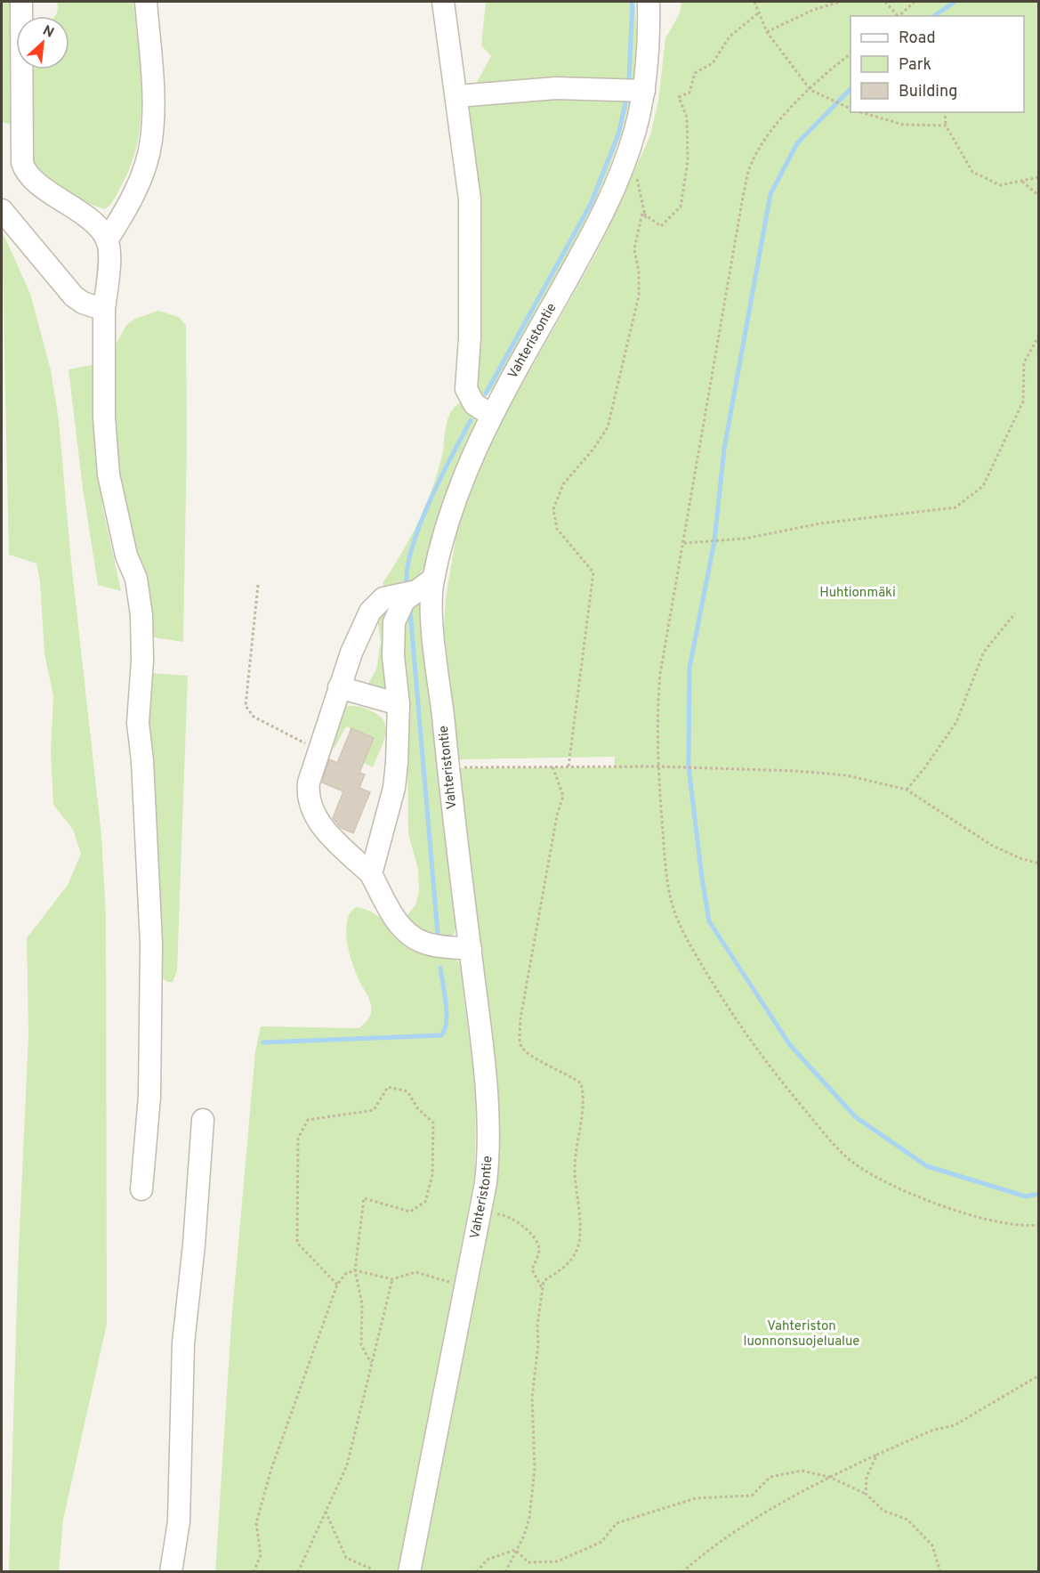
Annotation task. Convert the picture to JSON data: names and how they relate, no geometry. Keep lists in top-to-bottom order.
{
  "streets": {
    "street": ["Vahteristontie"]
  },
  "parks": ["Huhtionmäki", "Vahteriston luonnonsuojelualue"],
  "legend": ["Road", "Park", "Building"],
  "north": "top right"
}
